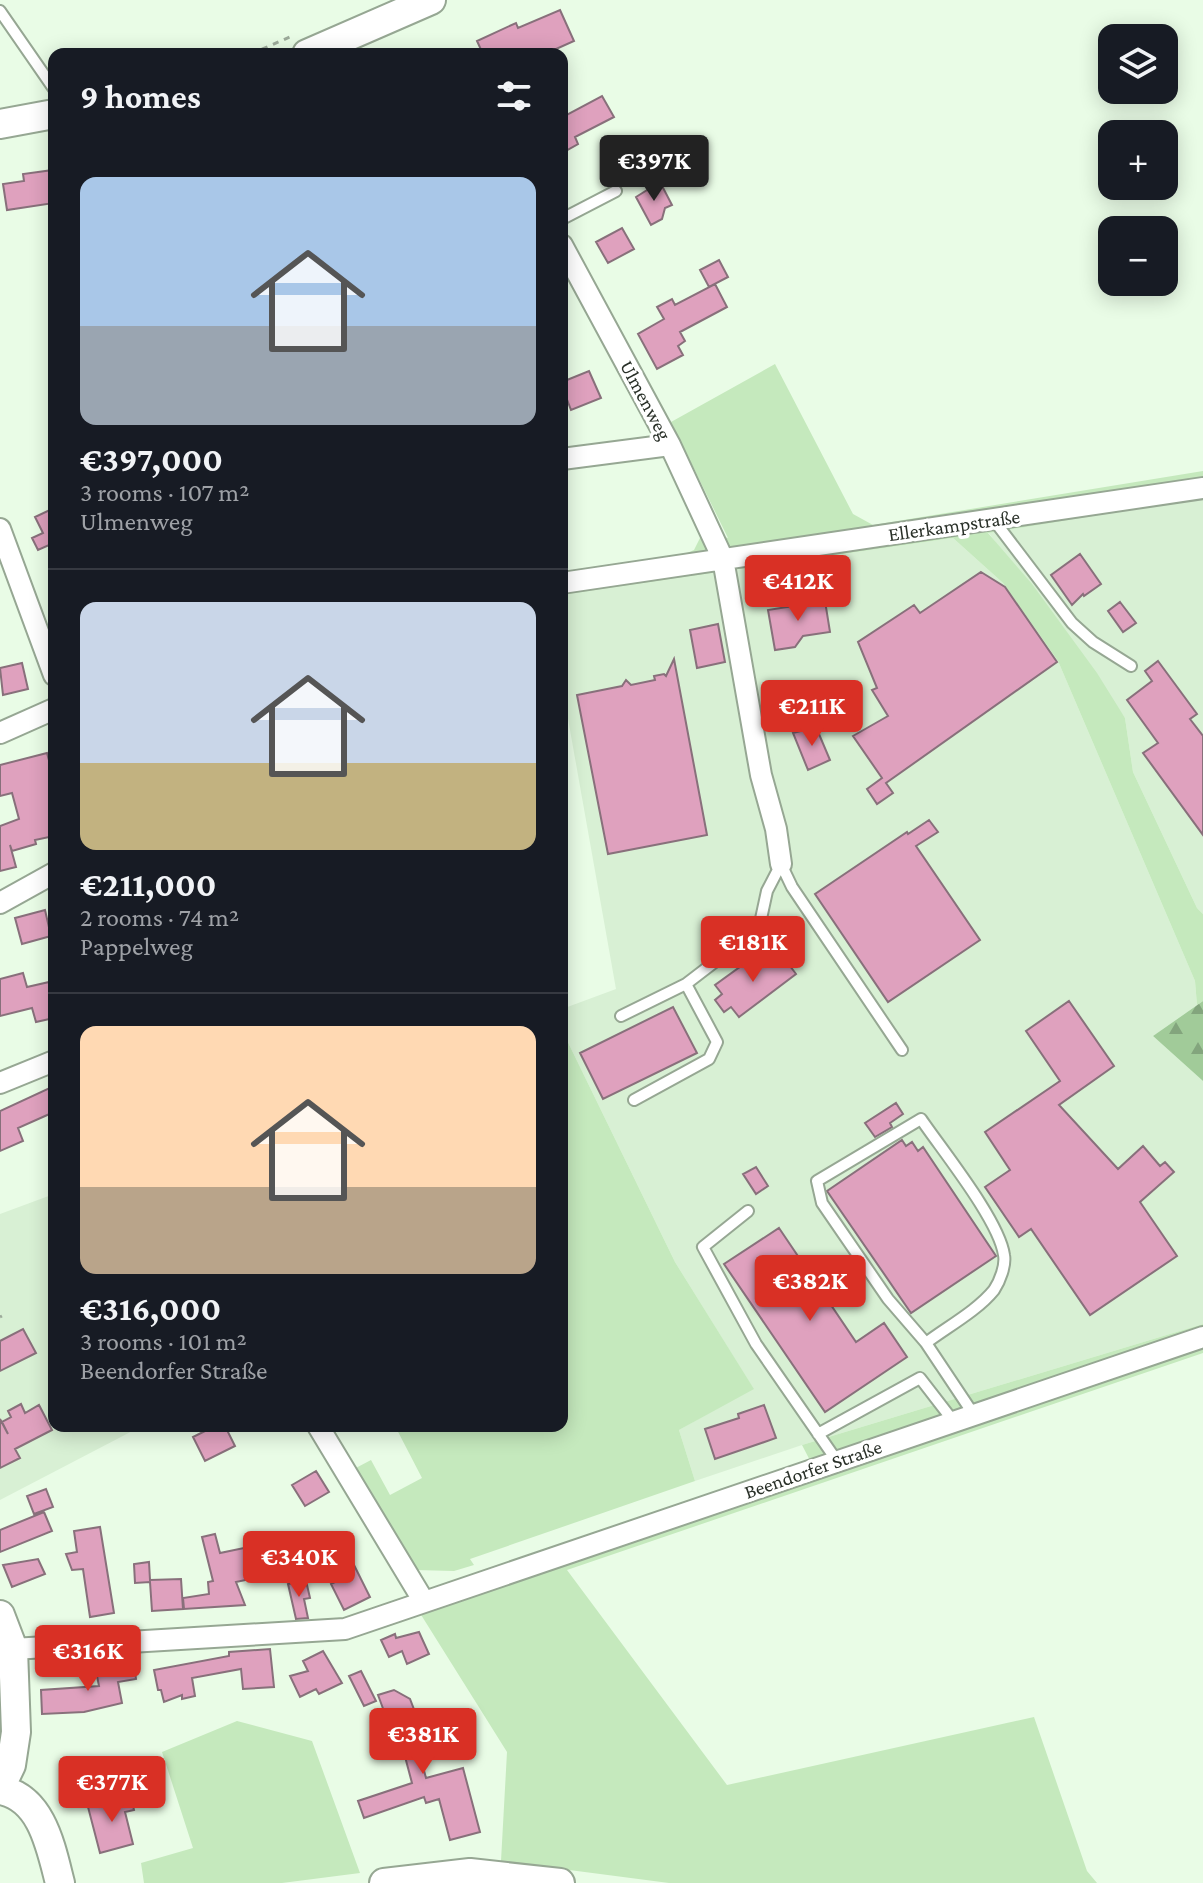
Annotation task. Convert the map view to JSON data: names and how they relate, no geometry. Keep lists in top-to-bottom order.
{
  "streets": {
    "street": ["Ulmenweg", "Ellerkampstraße", "Beendorfer Straße"]
  },
  "crossings": [
    ["Ulmenweg", "Ellerkampstraße"]
  ],
  "page": {
    "map_buttons": ["+", "−"],
    "heading": "9 homes",
    "price": [
      "€397K",
      "€412K",
      "€211K",
      "€181K",
      "€382K",
      "€340K",
      "€316K",
      "€381K",
      "€377K"
    ],
    "list": [
      {
        "name": "€397,000",
        "note": "3 rooms · 107 m² · Ulmenweg"
      },
      {
        "name": "€211,000",
        "note": "2 rooms · 74 m² · Pappelweg"
      },
      {
        "name": "€316,000",
        "note": "3 rooms · 101 m² · Beendorfer Straße"
      }
    ]
  }
}
